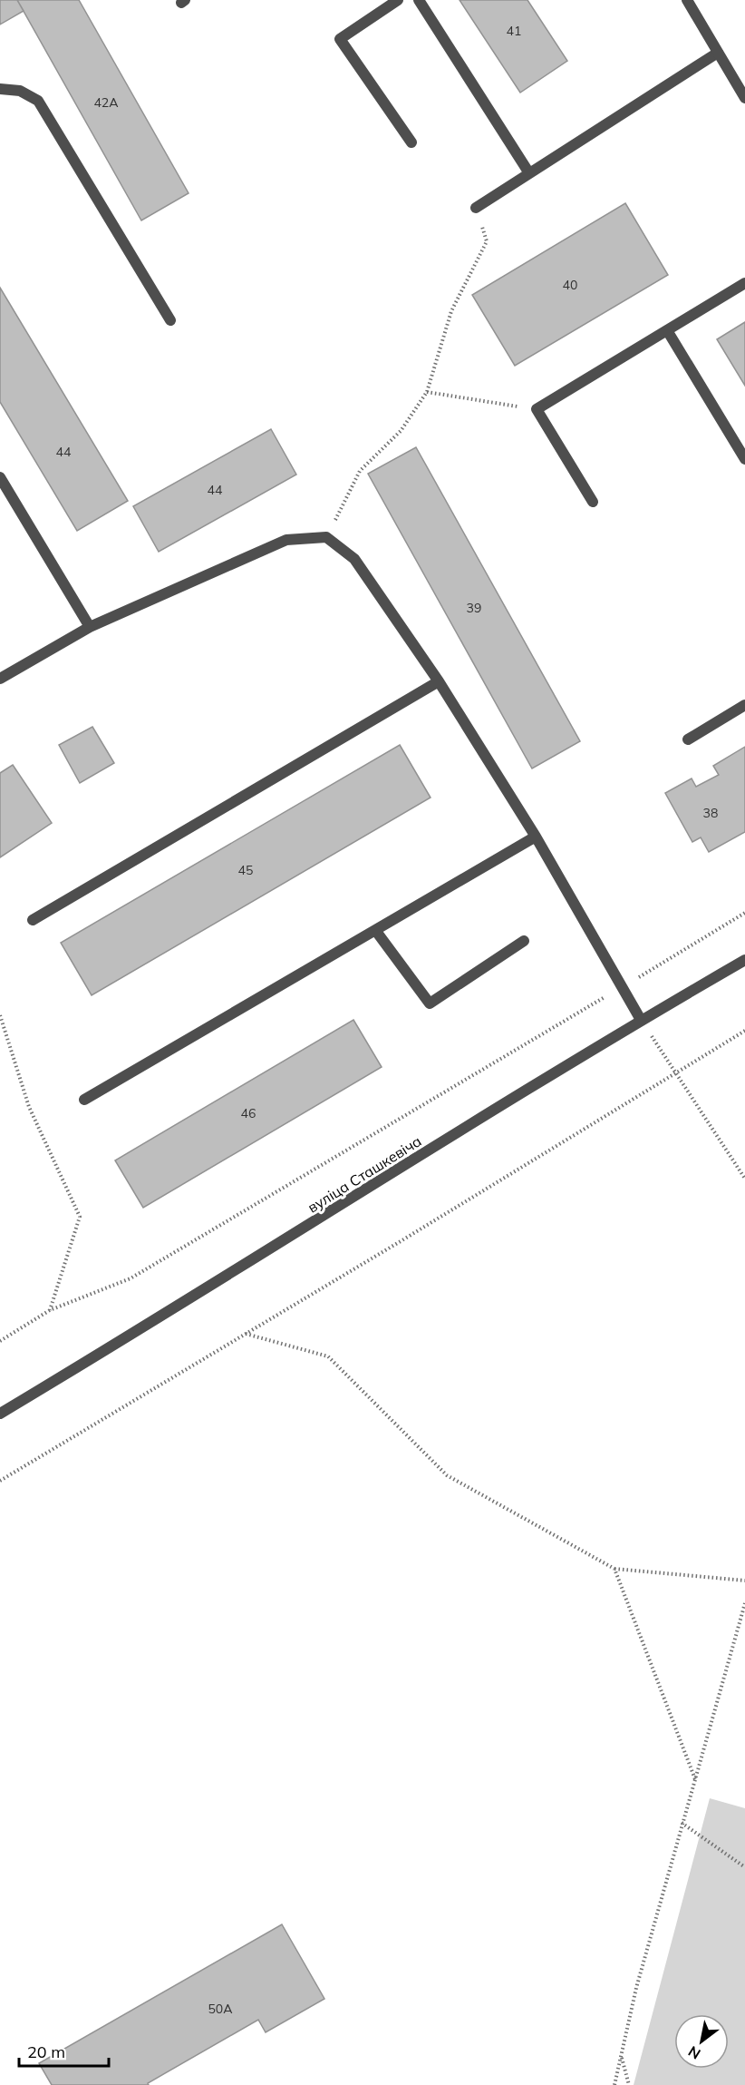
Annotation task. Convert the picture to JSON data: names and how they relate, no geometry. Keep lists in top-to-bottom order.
{
  "streets": {
    "street": ["вуліца Сташкевіча"]
  },
  "house_numbers": [
    "41",
    "42А",
    "40",
    "44",
    "44",
    "39",
    "38",
    "45",
    "46",
    "50А"
  ],
  "scale_bar": "20 m",
  "north": "bottom left"
}
